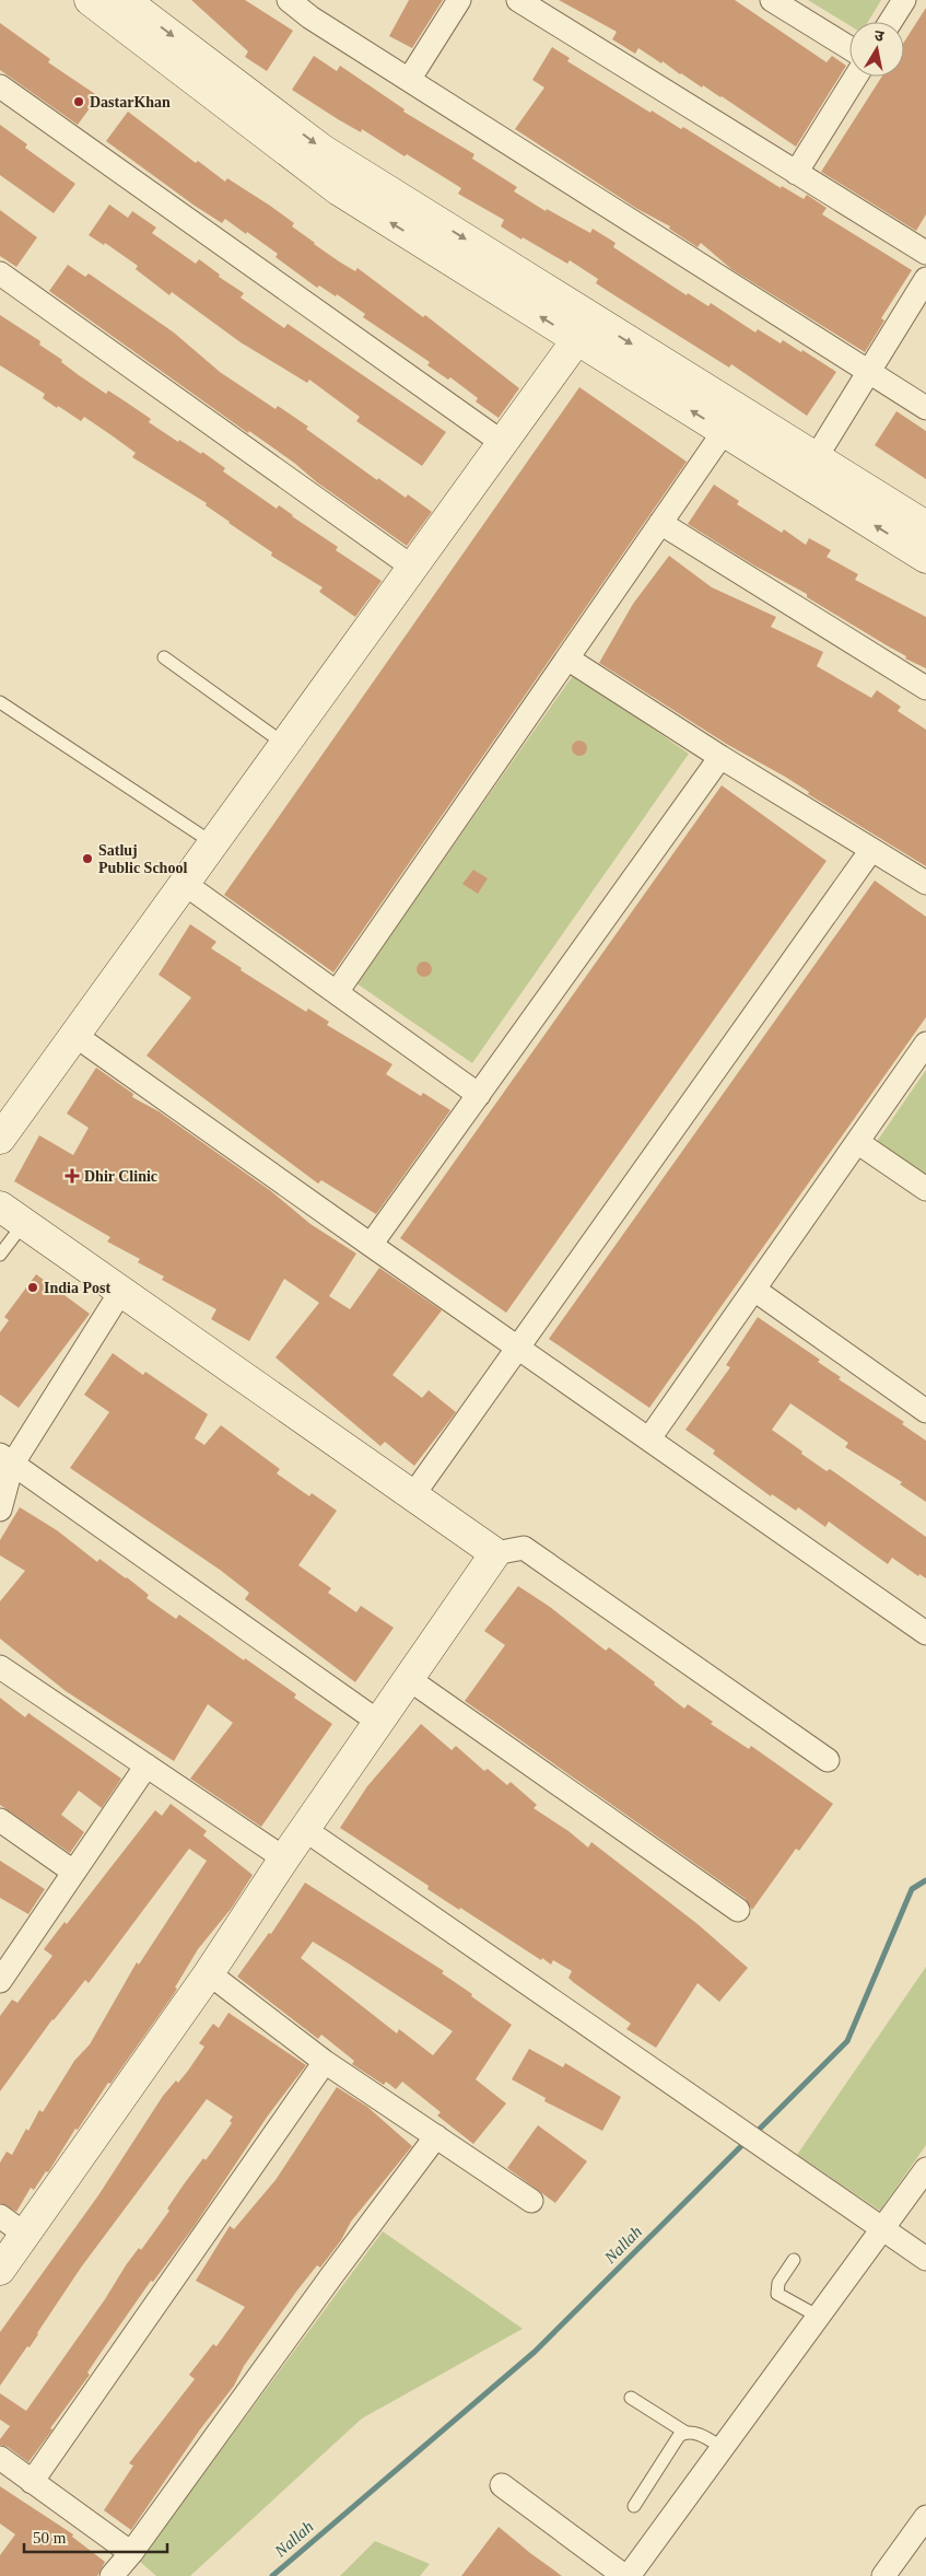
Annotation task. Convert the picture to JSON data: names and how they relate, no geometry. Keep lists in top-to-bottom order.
{
  "water": ["Nallah"],
  "places": {
    "other": ["DastarKhan", "Satluj Public School", "India Post"],
    "health": ["Dhir Clinic"]
  },
  "scale_bar": "50 m",
  "north": "top"
}
